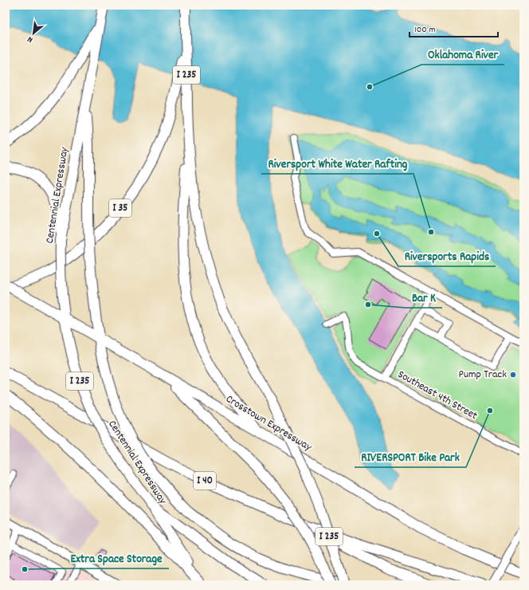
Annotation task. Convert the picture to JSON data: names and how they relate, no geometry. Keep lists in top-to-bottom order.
{
  "streets": {
    "highway": [
      "I 235",
      "Centennial Expressway",
      "I 35",
      "Crosstown Expressway",
      "I 40"
    ],
    "street": ["Southeast 4th Street"]
  },
  "crossings": [
    ["I 235", "I 35"]
  ],
  "places": [
    "Oklahoma River",
    "Riversport White Water Rafting",
    "Riversports Rapids",
    "Bar K",
    "Pump Track",
    "RIVERSPORT Bike Park",
    "Extra Space Storage"
  ],
  "scale_bar": "100 m",
  "north": "bottom left"
}
